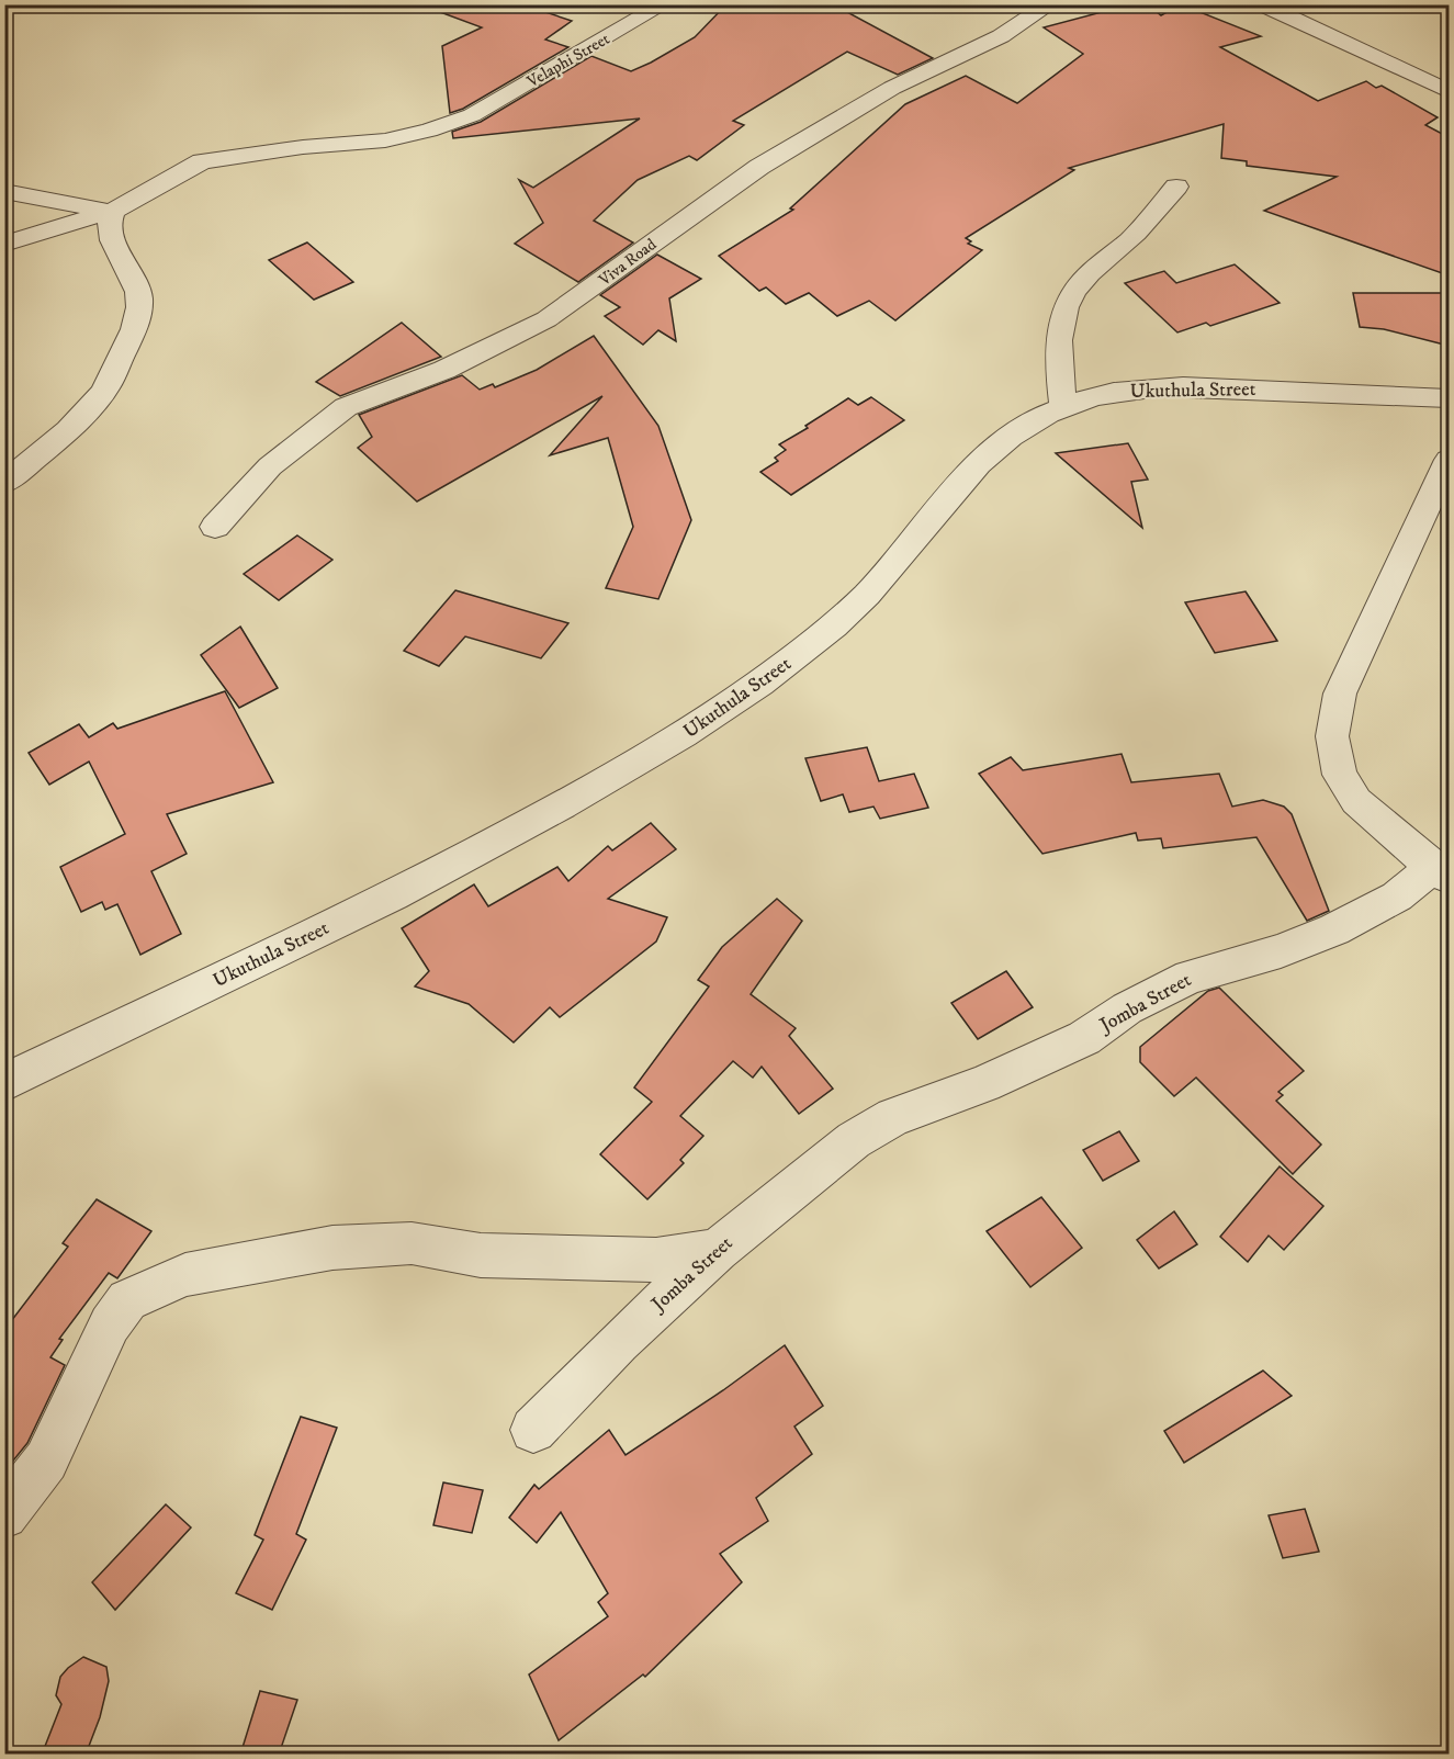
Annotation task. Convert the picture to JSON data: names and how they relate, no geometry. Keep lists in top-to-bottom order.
{
  "streets": {
    "street": [
      "Velaphi Street",
      "Viva Road",
      "Ukuthula Street",
      "Jomba Street"
    ]
  }
}
